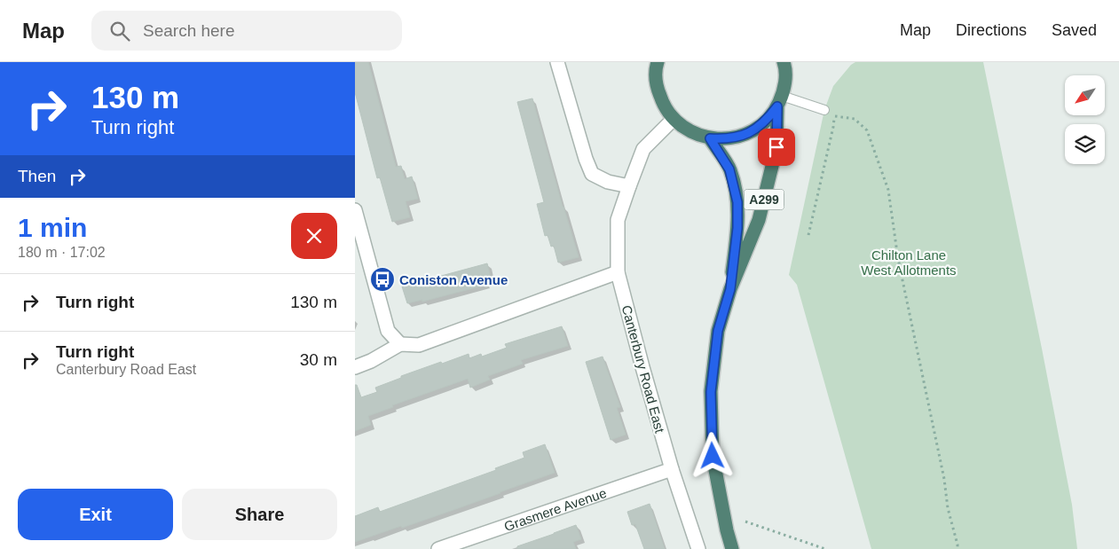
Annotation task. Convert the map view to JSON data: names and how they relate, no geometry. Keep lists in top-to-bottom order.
{
  "streets": {
    "highway": ["A299"],
    "street": ["Canterbury Road East", "Grasmere Avenue"]
  },
  "crossings": [
    ["Canterbury Road East", "Grasmere Avenue"]
  ],
  "parks": ["Chilton Lane West Allotments"],
  "places": {
    "bus stop": ["Coniston Avenue"]
  },
  "north": "bottom left",
  "page": {
    "header": "Map",
    "search": "Search here",
    "nav": ["Map", "Directions", "Saved"],
    "turn": ["130 m", "Turn right"],
    "then": "Then",
    "heading": ["1 min", "180 m · 17:02"],
    "list": [
      {
        "name": "Turn right",
        "value": "130 m"
      },
      {
        "name": "Turn right",
        "note": "Canterbury Road East",
        "value": "30 m"
      }
    ],
    "buttons": ["Exit", "Share"]
  }
}
